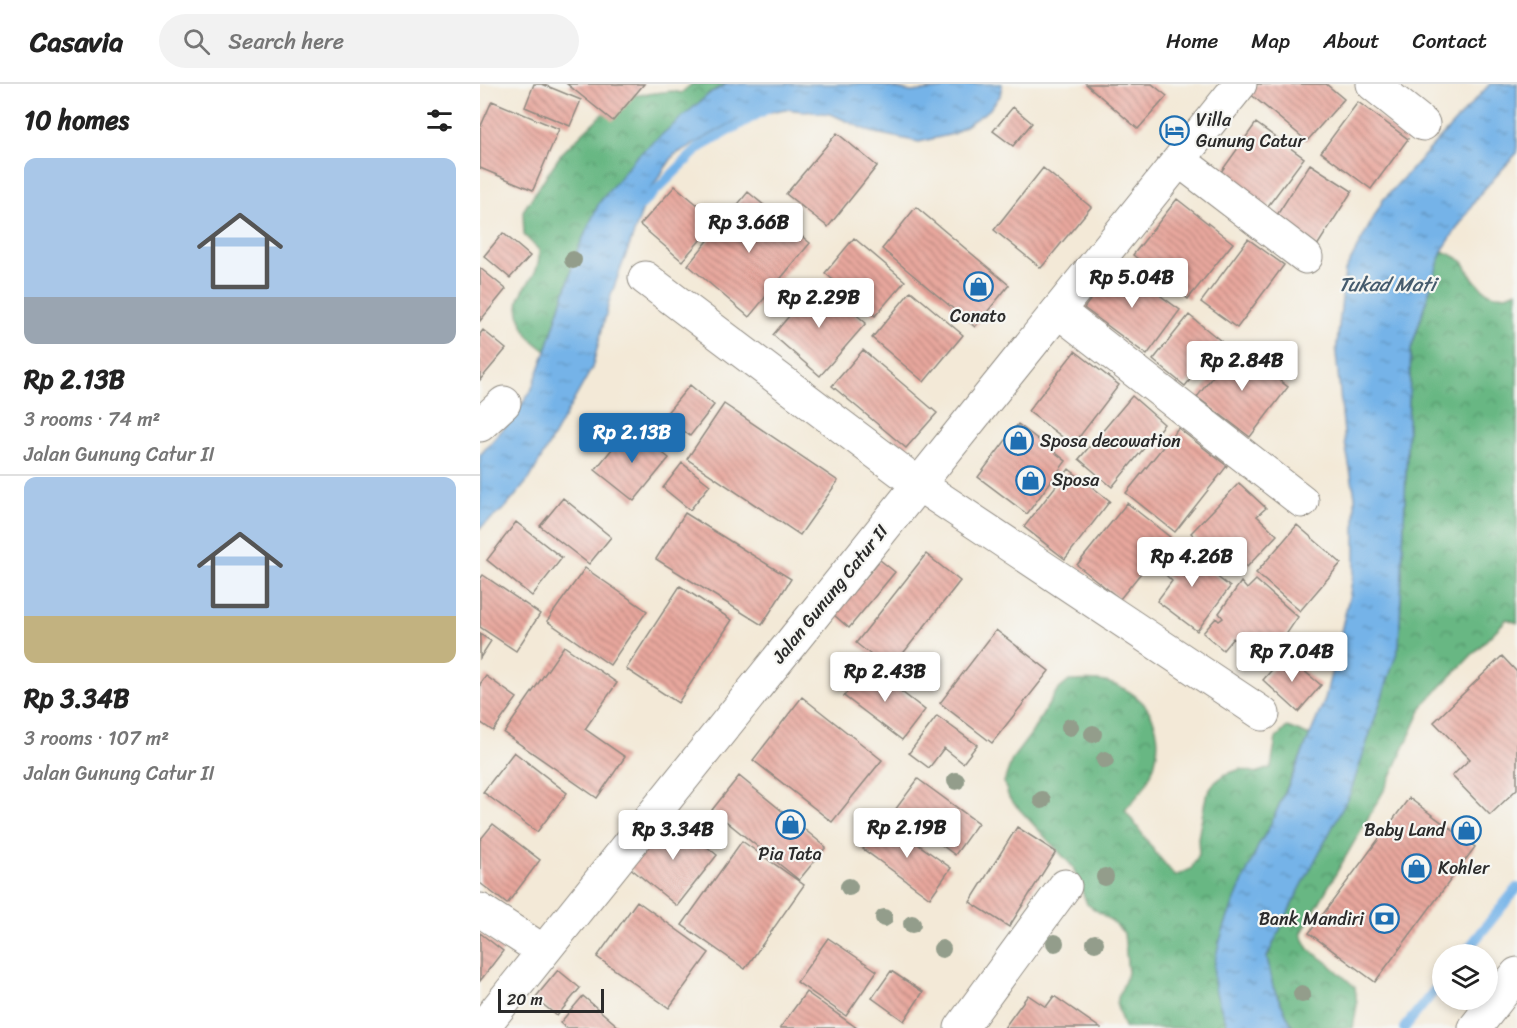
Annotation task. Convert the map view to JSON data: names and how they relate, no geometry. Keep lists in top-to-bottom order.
{
  "streets": {
    "street": ["Jalan Gunung Catur II"]
  },
  "water": ["Tukad Mati"],
  "places": {
    "hotel": ["Villa Gunung Catur"],
    "shop": [
      "Conato",
      "Sposa decowation",
      "Sposa",
      "Pia Tata",
      "Baby Land",
      "Kohler"
    ],
    "bank": ["Bank Mandiri"]
  },
  "scale_bar": "20 m",
  "page": {
    "header": "Casavia",
    "search": "Search here",
    "nav": [
      "Home",
      "Map",
      "About",
      "Contact"
    ],
    "heading": "10 homes",
    "list": [
      {
        "name": "Rp 2.13B",
        "note": "3 rooms · 74 m² · Jalan Gunung Catur II"
      },
      {
        "name": "Rp 3.34B",
        "note": "3 rooms · 107 m² · Jalan Gunung Catur II"
      }
    ],
    "price": [
      "Rp 3.66B",
      "Rp 5.04B",
      "Rp 2.29B",
      "Rp 2.84B",
      "Rp 2.13B",
      "Rp 4.26B",
      "Rp 7.04B",
      "Rp 2.43B",
      "Rp 2.19B",
      "Rp 3.34B"
    ],
    "scale": "20 m"
  }
}
